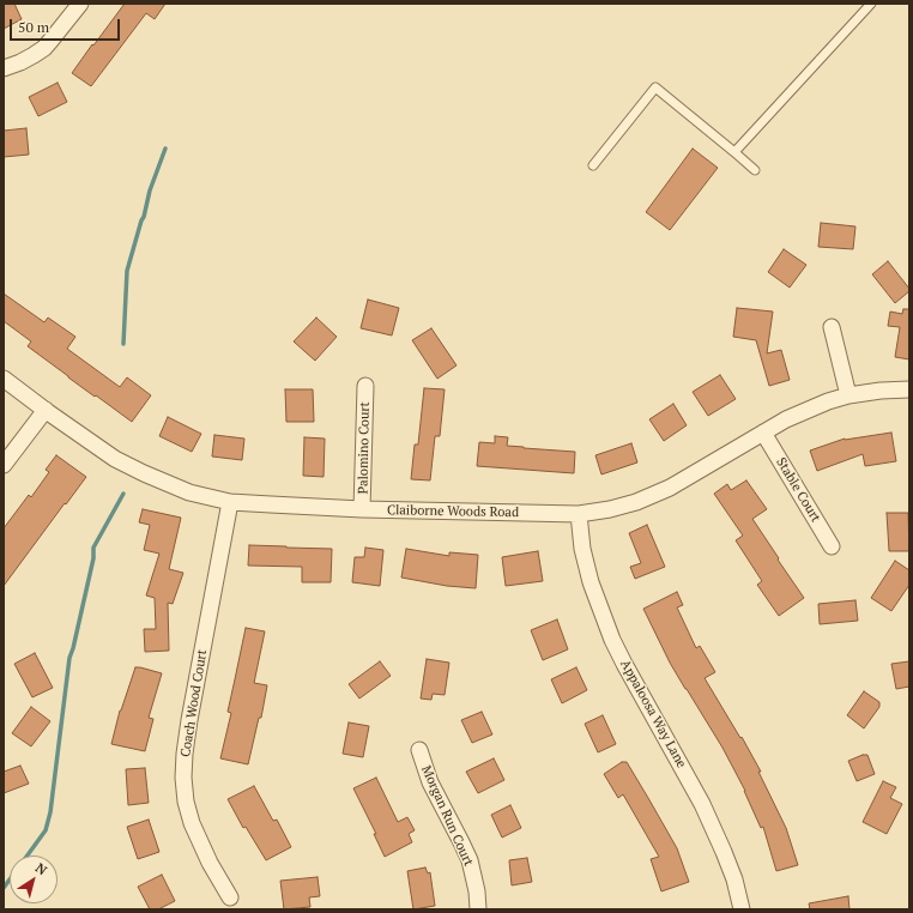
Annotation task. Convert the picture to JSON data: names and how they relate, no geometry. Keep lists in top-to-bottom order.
{
  "streets": {
    "street": [
      "Palomino Court",
      "Stable Court",
      "Claiborne Woods Road",
      "Coach Wood Court",
      "Appaloosa Way Lane",
      "Morgan Run Court"
    ]
  },
  "crossings": [
    ["Palomino Court", "Claiborne Woods Road"],
    ["Stable Court", "Claiborne Woods Road"],
    ["Claiborne Woods Road", "Coach Wood Court"],
    ["Claiborne Woods Road", "Appaloosa Way Lane"]
  ],
  "scale_bar": "50 m",
  "north": "top right"
}
